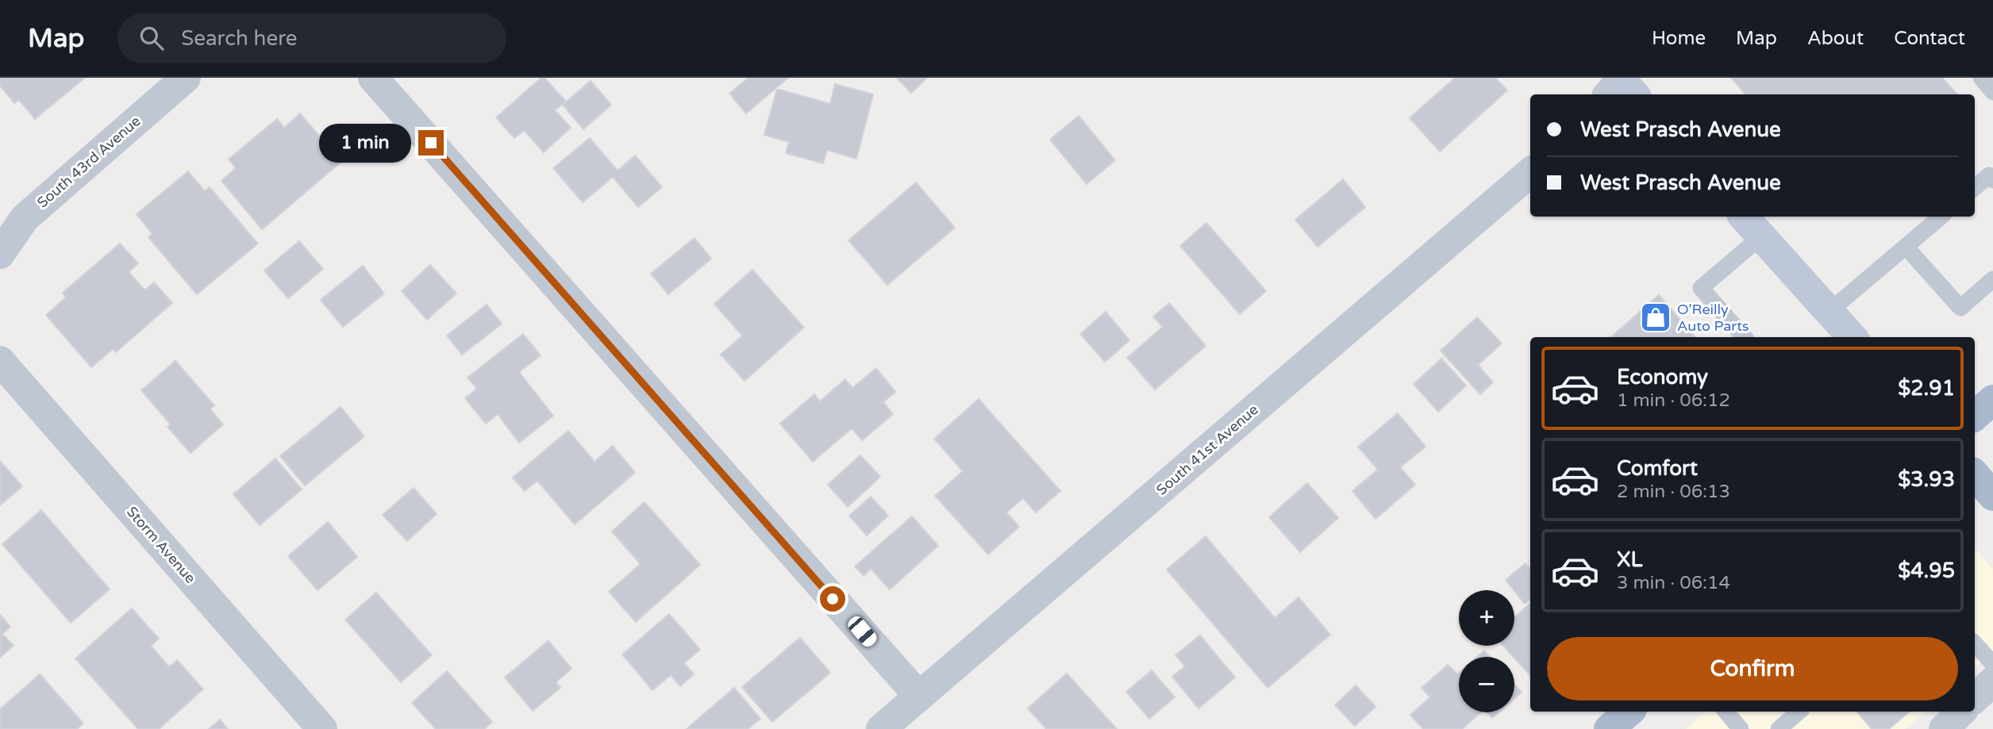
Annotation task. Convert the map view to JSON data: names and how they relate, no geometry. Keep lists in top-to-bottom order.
{
  "streets": {
    "street": ["South 43rd Avenue", "South 41st Avenue", "Storm Avenue"]
  },
  "places": {
    "shop": ["O'Reilly Auto Parts"]
  },
  "page": {
    "header": "Map",
    "search": "Search here",
    "nav": [
      "Home",
      "Map",
      "About",
      "Contact"
    ],
    "banner": ["West Prasch Avenue", "West Prasch Avenue"],
    "bubble": "1 min",
    "list": [
      {
        "name": "Economy",
        "note": "1 min · 06:12",
        "value": "$2.91"
      },
      {
        "name": "Comfort",
        "note": "2 min · 06:13",
        "value": "$3.93"
      },
      {
        "name": "XL",
        "note": "3 min · 06:14",
        "value": "$4.95"
      }
    ],
    "map_buttons": ["+", "−"],
    "buttons": "Confirm"
  }
}
